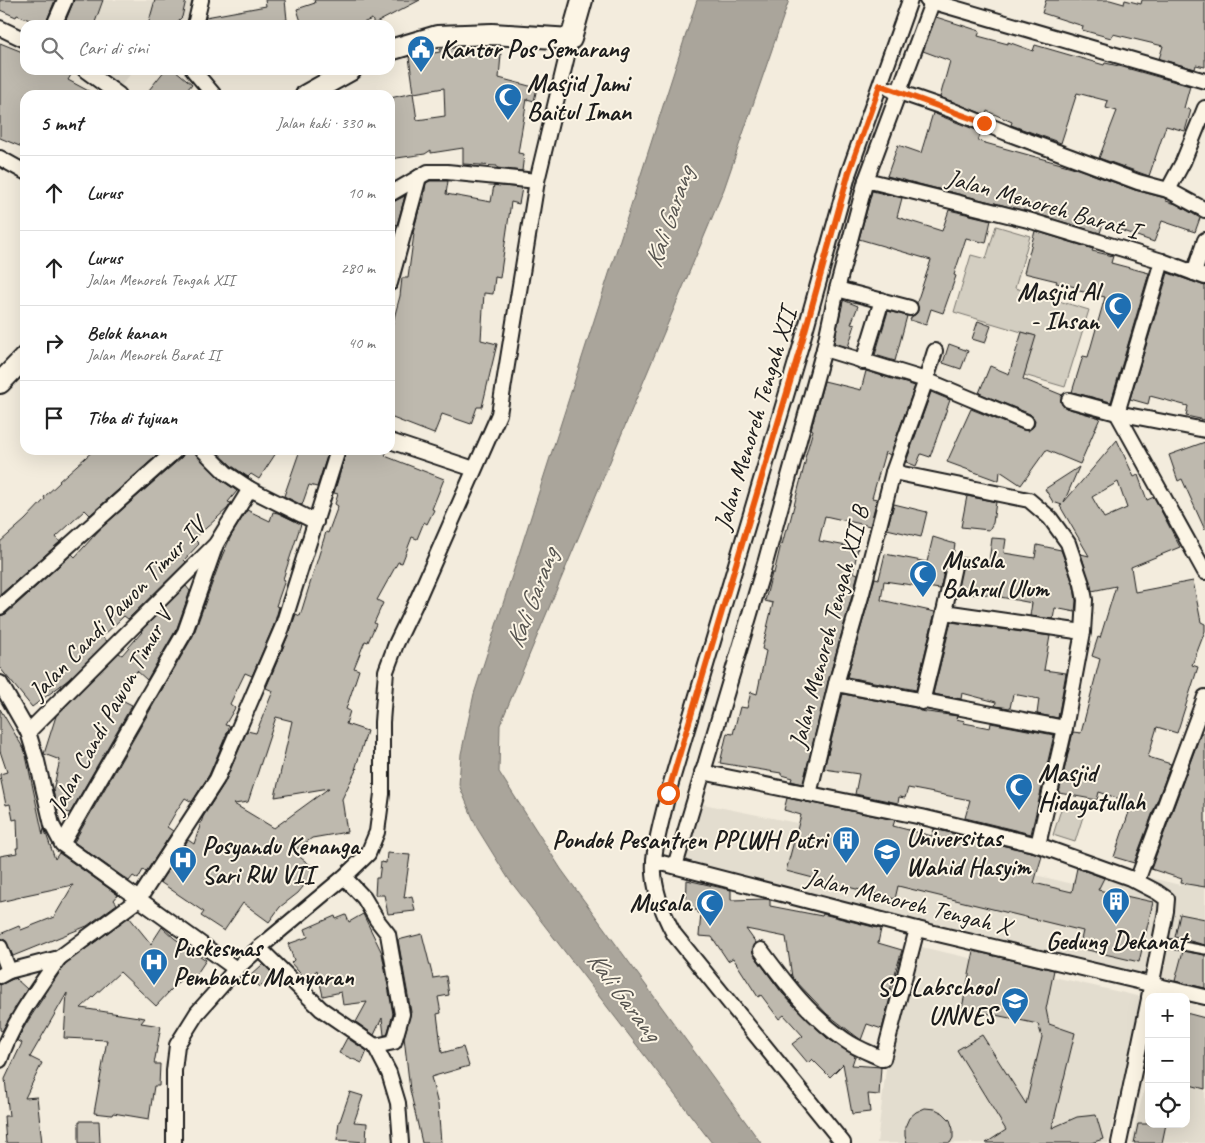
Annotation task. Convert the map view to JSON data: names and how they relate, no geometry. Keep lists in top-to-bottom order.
{
  "streets": {
    "street": [
      "Jalan Menoreh Barat I",
      "Jalan Menoreh Tengah XII",
      "Jalan Candi Pawon Timur IV",
      "Jalan Menoreh Tengah XII B",
      "Jalan Candi Pawon Timur V",
      "Jalan Menoreh Tengah X"
    ]
  },
  "crossings": [
    ["Jalan Menoreh Tengah XII", "Jalan Menoreh Tengah X"],
    ["Jalan Candi Pawon Timur IV", "Jalan Candi Pawon Timur V"]
  ],
  "water": ["Kali Garang"],
  "places": {
    "public building": ["Kantor Pos Semarang"],
    "mosque": [
      "Masjid Jami Baitul Iman",
      "Masjid Al - Ihsan",
      "Musala Bahrul Ulum",
      "Masjid Hidayatullah",
      "Musala"
    ],
    "building": ["Pondok Pesantren PPLWH Putri", "Gedung Dekanat"],
    "school or university": ["Universitas Wahid Hasyim", "SD Labschool UNNES"],
    "hospital": ["Posyandu Kenanga Sari RW VII", "Puskesmas Pembantu Manyaran"]
  },
  "page": {
    "search": "Cari di sini",
    "heading": ["5 mnt", "Jalan kaki · 330 m"],
    "list": [
      ["Lurus", "10 m"],
      ["Lurus", "Jalan Menoreh Tengah XII", "280 m"],
      ["Belok kanan", "Jalan Menoreh Barat II", "40 m"],
      "Tiba di tujuan"
    ],
    "map_buttons": ["+", "−"]
  }
}
